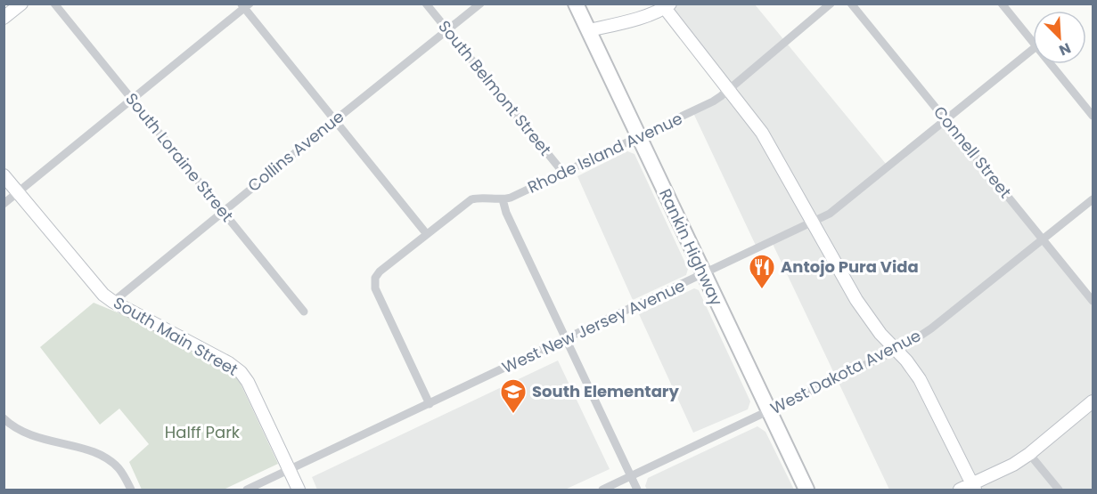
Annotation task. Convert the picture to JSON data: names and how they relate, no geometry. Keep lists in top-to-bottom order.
{
  "streets": {
    "highway": ["Rankin Highway"],
    "street": [
      "South Belmont Street",
      "Collins Avenue",
      "Connell Street",
      "Rhode Island Avenue",
      "South Loraine Street",
      "West New Jersey Avenue",
      "South Main Street",
      "West Dakota Avenue"
    ]
  },
  "crossings": [
    ["South Belmont Street", "Collins Avenue"],
    ["South Belmont Street", "Rhode Island Avenue"],
    ["Collins Avenue", "South Loraine Street"],
    ["Collins Avenue", "South Main Street"],
    ["Connell Street", "West New Jersey Avenue"],
    ["Connell Street", "West Dakota Avenue"],
    ["Rhode Island Avenue", "Rankin Highway"],
    ["Rhode Island Avenue", "West New Jersey Avenue"],
    ["Rankin Highway", "West New Jersey Avenue"],
    ["Rankin Highway", "West Dakota Avenue"],
    ["West New Jersey Avenue", "South Main Street"]
  ],
  "parks": ["Halff Park"],
  "places": {
    "restaurant": ["Antojo Pura Vida"],
    "school or university": ["South Elementary"]
  },
  "north": "bottom right"
}
